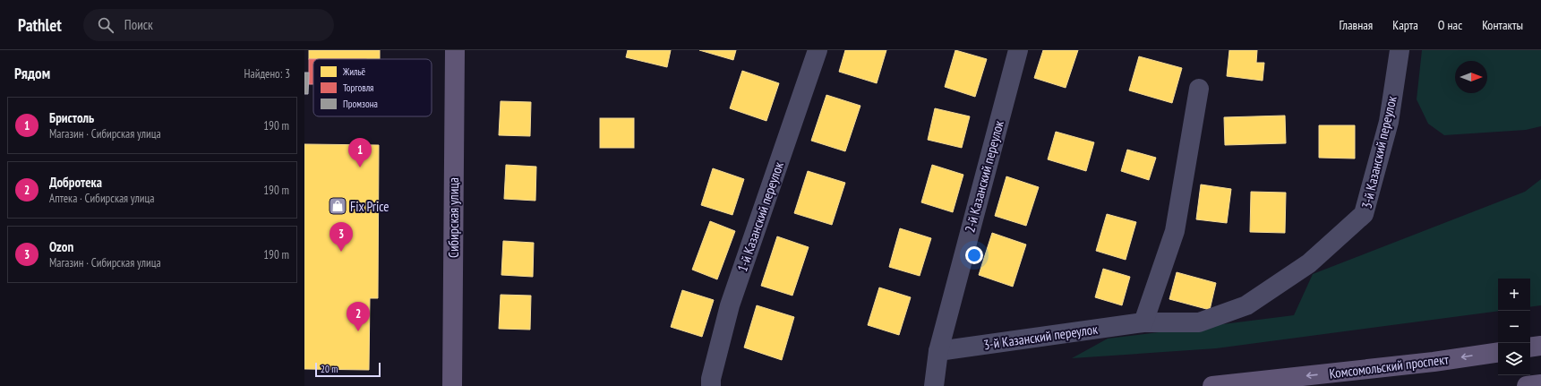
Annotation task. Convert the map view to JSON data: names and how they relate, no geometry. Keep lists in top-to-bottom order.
{
  "streets": {
    "main road": ["Сибирская улица", "Комсомольский проспект"],
    "street": ["3-й Казанский переулок", "2-й Казанский переулок", "1-й Казанский переулок"]
  },
  "crossings": [
    ["3-й Казанский переулок", "2-й Казанский переулок"]
  ],
  "one_way": ["Комсомольский проспект"],
  "places": {
    "shop": ["Fix Price"]
  },
  "legend": ["Жильё", "Торговля", "Промзона"],
  "scale_bar": "20 m",
  "north": "right",
  "page": {
    "header": "Pathlet",
    "search": "Поиск",
    "nav": [
      "Главная",
      "Карта",
      "О нас",
      "Контакты"
    ],
    "heading": ["Рядом", "Найдено: 3"],
    "list": [
      {
        "mark": "1",
        "name": "Бристоль",
        "note": "Магазин · Сибирская улица",
        "value": "190 m"
      },
      {
        "mark": "2",
        "name": "Добротека",
        "note": "Аптека · Сибирская улица",
        "value": "190 m"
      },
      {
        "mark": "3",
        "name": "Ozon",
        "note": "Магазин · Сибирская улица",
        "value": "190 m"
      }
    ],
    "pins": ["1", "3", "2"],
    "map_buttons": ["+", "−"],
    "scale": "20 m"
  }
}
